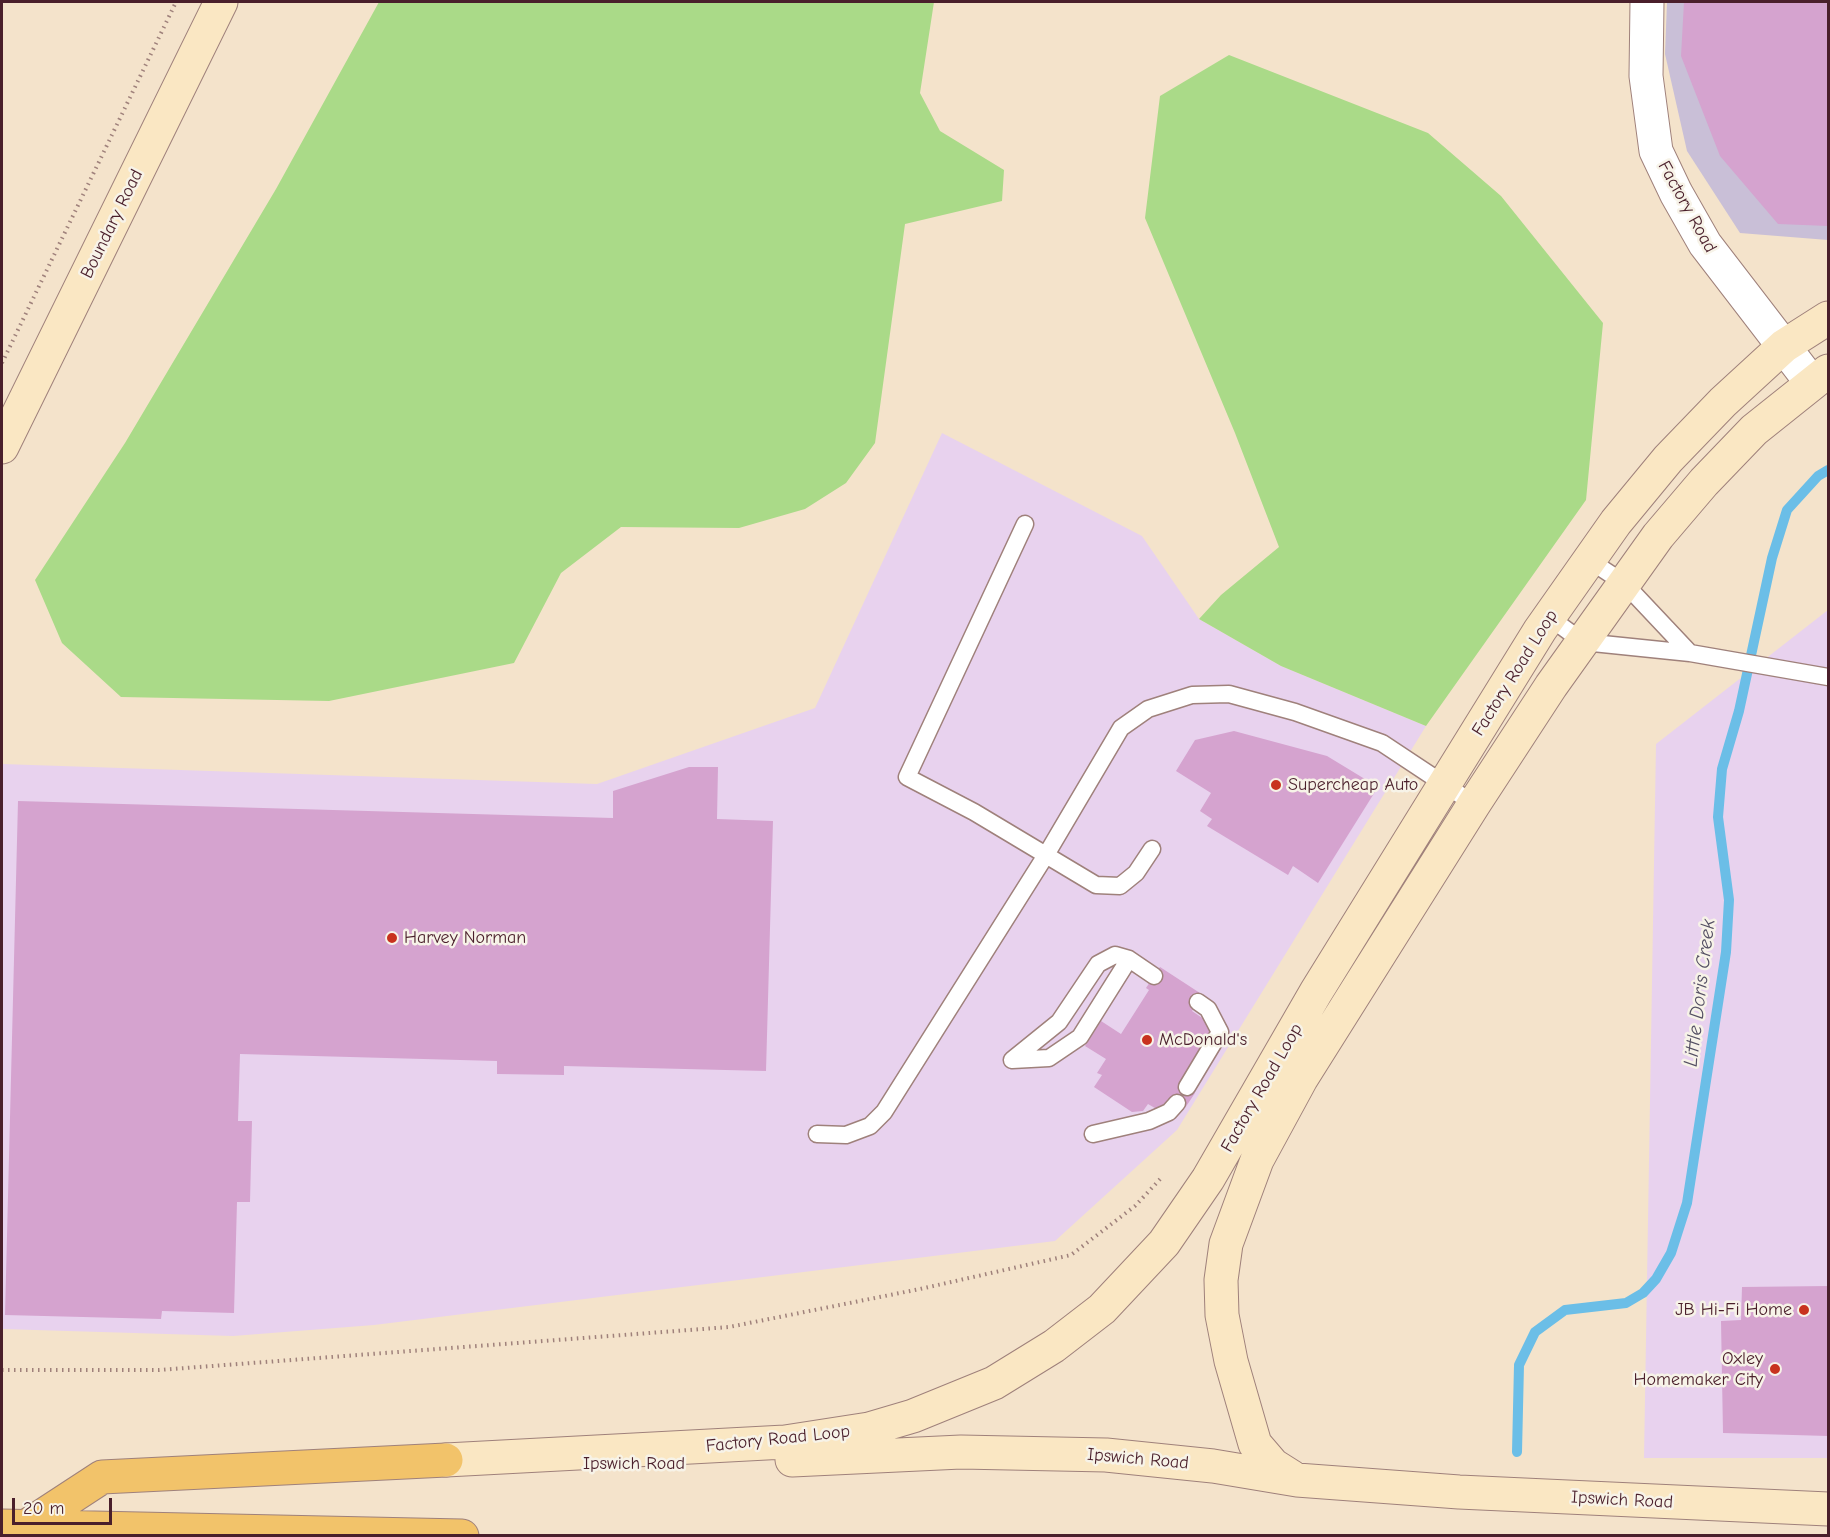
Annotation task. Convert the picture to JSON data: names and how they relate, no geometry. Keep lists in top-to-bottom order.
{
  "streets": {
    "main road": ["Boundary Road", "Factory Road Loop", "Ipswich Road"],
    "street": ["Factory Road"]
  },
  "crossings": [
    ["Factory Road", "Factory Road Loop"],
    ["Factory Road Loop", "Ipswich Road"]
  ],
  "water": ["Little Doris Creek"],
  "places": [
    "Supercheap Auto",
    "Harvey Norman",
    "McDonald's",
    "JB Hi-Fi Home",
    "Oxley Homemaker City"
  ],
  "scale_bar": "20 m"
}
